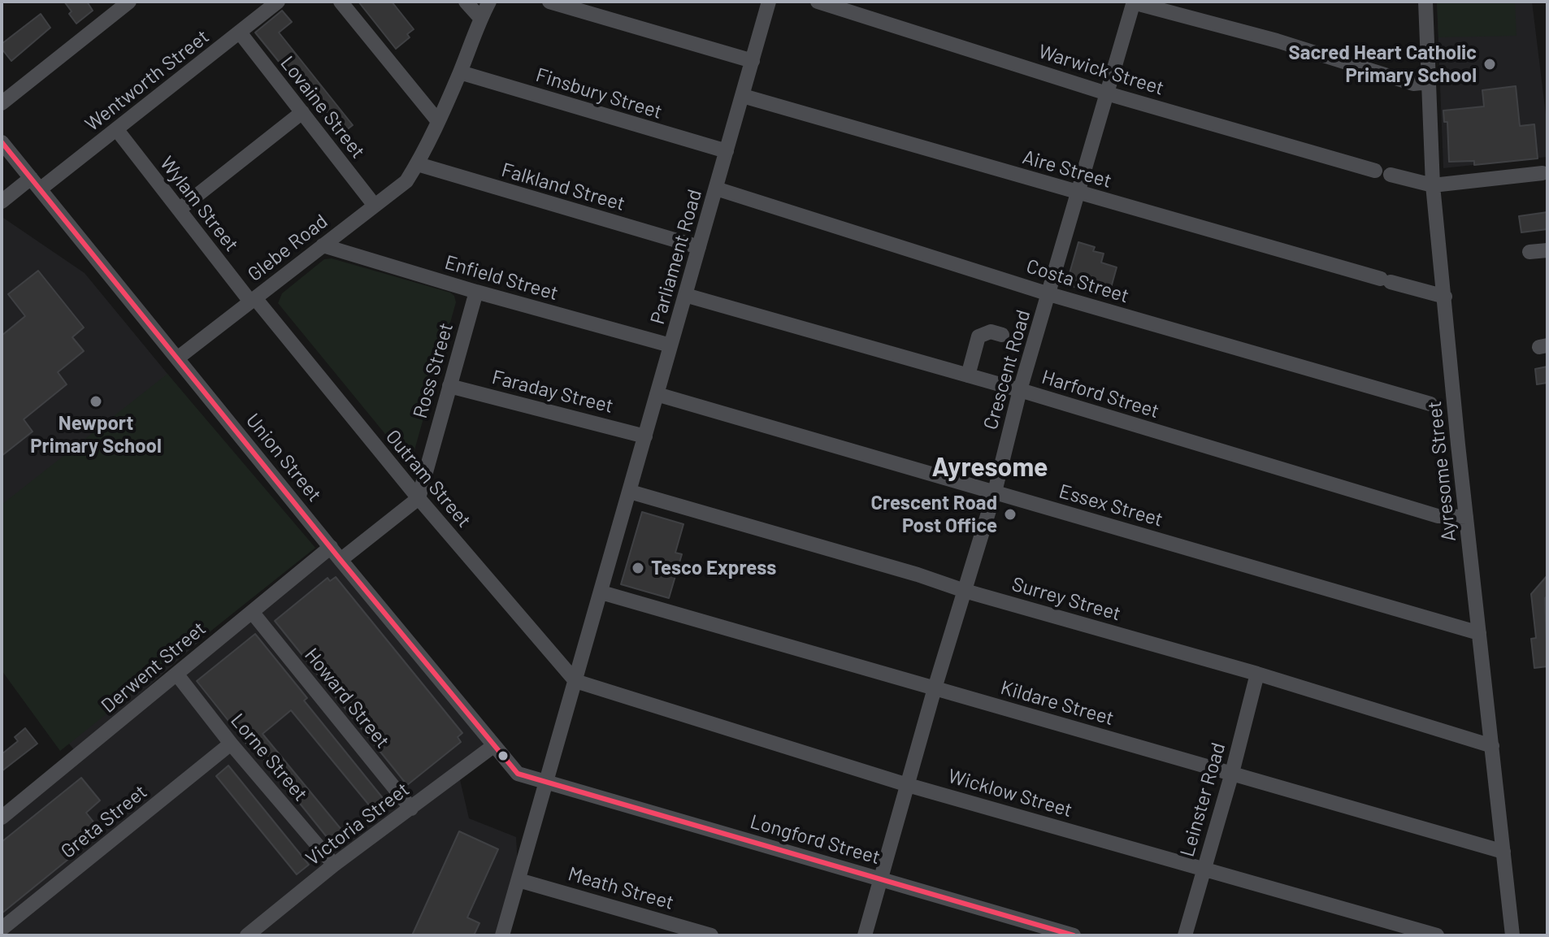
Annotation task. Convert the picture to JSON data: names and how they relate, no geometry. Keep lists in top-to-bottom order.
{
  "streets": {
    "street": [
      "Warwick Street",
      "Wentworth Street",
      "Finsbury Street",
      "Lovaine Street",
      "Aire Street",
      "Falkland Street",
      "Wylam Street",
      "Glebe Road",
      "Parliament Road",
      "Enfield Street",
      "Costa Street",
      "Crescent Road",
      "Ross Street",
      "Faraday Street",
      "Harford Street",
      "Union Street",
      "Ayresome Street",
      "Outram Street",
      "Essex Street",
      "Surrey Street",
      "Derwent Street",
      "Howard Street",
      "Kildare Street",
      "Lorne Street",
      "Wicklow Street",
      "Leinster Road",
      "Greta Street",
      "Victoria Street",
      "Longford Street",
      "Meath Street"
    ]
  },
  "crossings": [
    ["Warwick Street", "Crescent Road"],
    ["Wentworth Street", "Lovaine Street"],
    ["Wentworth Street", "Wylam Street"],
    ["Wentworth Street", "Union Street"],
    ["Finsbury Street", "Glebe Road"],
    ["Finsbury Street", "Parliament Road"],
    ["Lovaine Street", "Glebe Road"],
    ["Aire Street", "Parliament Road"],
    ["Aire Street", "Crescent Road"],
    ["Aire Street", "Ayresome Street"],
    ["Falkland Street", "Glebe Road"],
    ["Falkland Street", "Parliament Road"],
    ["Wylam Street", "Glebe Road"],
    ["Wylam Street", "Outram Street"],
    ["Glebe Road", "Enfield Street"],
    ["Glebe Road", "Union Street"],
    ["Glebe Road", "Outram Street"],
    ["Parliament Road", "Enfield Street"],
    ["Parliament Road", "Costa Street"],
    ["Parliament Road", "Faraday Street"],
    ["Parliament Road", "Harford Street"],
    ["Parliament Road", "Union Street"],
    ["Parliament Road", "Outram Street"],
    ["Parliament Road", "Essex Street"],
    ["Parliament Road", "Surrey Street"],
    ["Parliament Road", "Kildare Street"],
    ["Parliament Road", "Wicklow Street"],
    ["Parliament Road", "Longford Street"],
    ["Parliament Road", "Meath Street"],
    ["Enfield Street", "Ross Street"],
    ["Costa Street", "Crescent Road"],
    ["Crescent Road", "Harford Street"],
    ["Crescent Road", "Essex Street"],
    ["Crescent Road", "Surrey Street"],
    ["Crescent Road", "Kildare Street"],
    ["Crescent Road", "Wicklow Street"],
    ["Crescent Road", "Longford Street"],
    ["Ross Street", "Faraday Street"],
    ["Ross Street", "Outram Street"],
    ["Harford Street", "Ayresome Street"],
    ["Union Street", "Derwent Street"],
    ["Union Street", "Victoria Street"],
    ["Union Street", "Longford Street"],
    ["Ayresome Street", "Essex Street"],
    ["Ayresome Street", "Surrey Street"],
    ["Ayresome Street", "Kildare Street"],
    ["Outram Street", "Wicklow Street"],
    ["Surrey Street", "Leinster Road"],
    ["Derwent Street", "Howard Street"],
    ["Derwent Street", "Lorne Street"],
    ["Howard Street", "Victoria Street"],
    ["Kildare Street", "Leinster Road"],
    ["Lorne Street", "Greta Street"],
    ["Lorne Street", "Victoria Street"],
    ["Wicklow Street", "Leinster Road"]
  ],
  "districts": ["Ayresome"],
  "places": [
    "Sacred Heart Catholic Primary School",
    "Newport Primary School",
    "Crescent Road Post Office",
    "Tesco Express"
  ]
}
